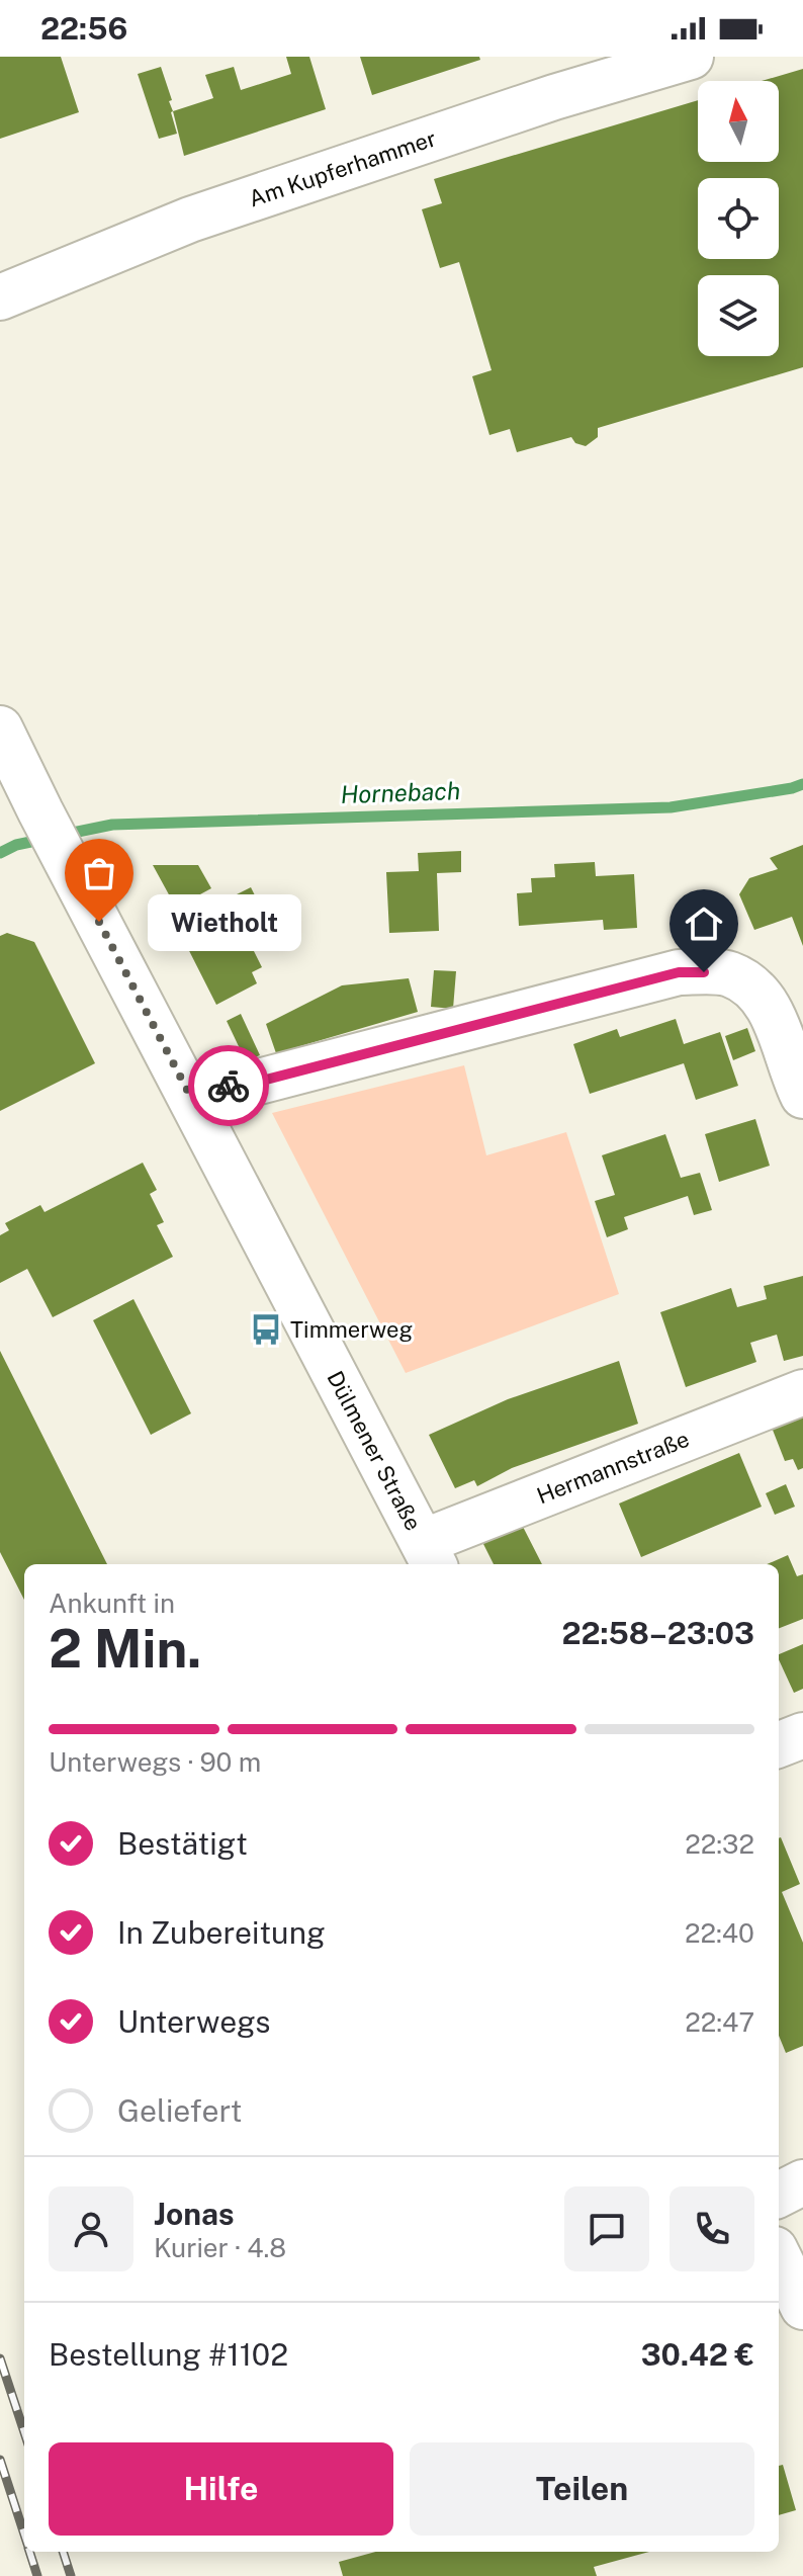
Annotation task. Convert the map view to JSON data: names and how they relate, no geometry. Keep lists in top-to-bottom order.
{
  "streets": {
    "street": ["Am Kupferhammer", "Dülmener Straße", "Hermannstraße"]
  },
  "crossings": [
    ["Dülmener Straße", "Hermannstraße"]
  ],
  "water": ["Hornebach"],
  "places": {
    "other": ["Wietholt"],
    "bus stop": ["Timmerweg"]
  },
  "north": "top",
  "page": {
    "status": "22:56",
    "bubble": "Wietholt",
    "heading": ["2 Min.", "Ankunft in", "22:58–23:03"],
    "panel": [
      "Jonas",
      "Kurier · 4.8",
      "Bestellung #1102",
      "30.42 €"
    ],
    "bar": "Unterwegs · 90 m",
    "list": [
      ["Bestätigt", "22:32"],
      ["In Zubereitung", "22:40"],
      ["Unterwegs", "22:47"],
      "Geliefert"
    ],
    "buttons": ["Hilfe", "Teilen"]
  }
}
